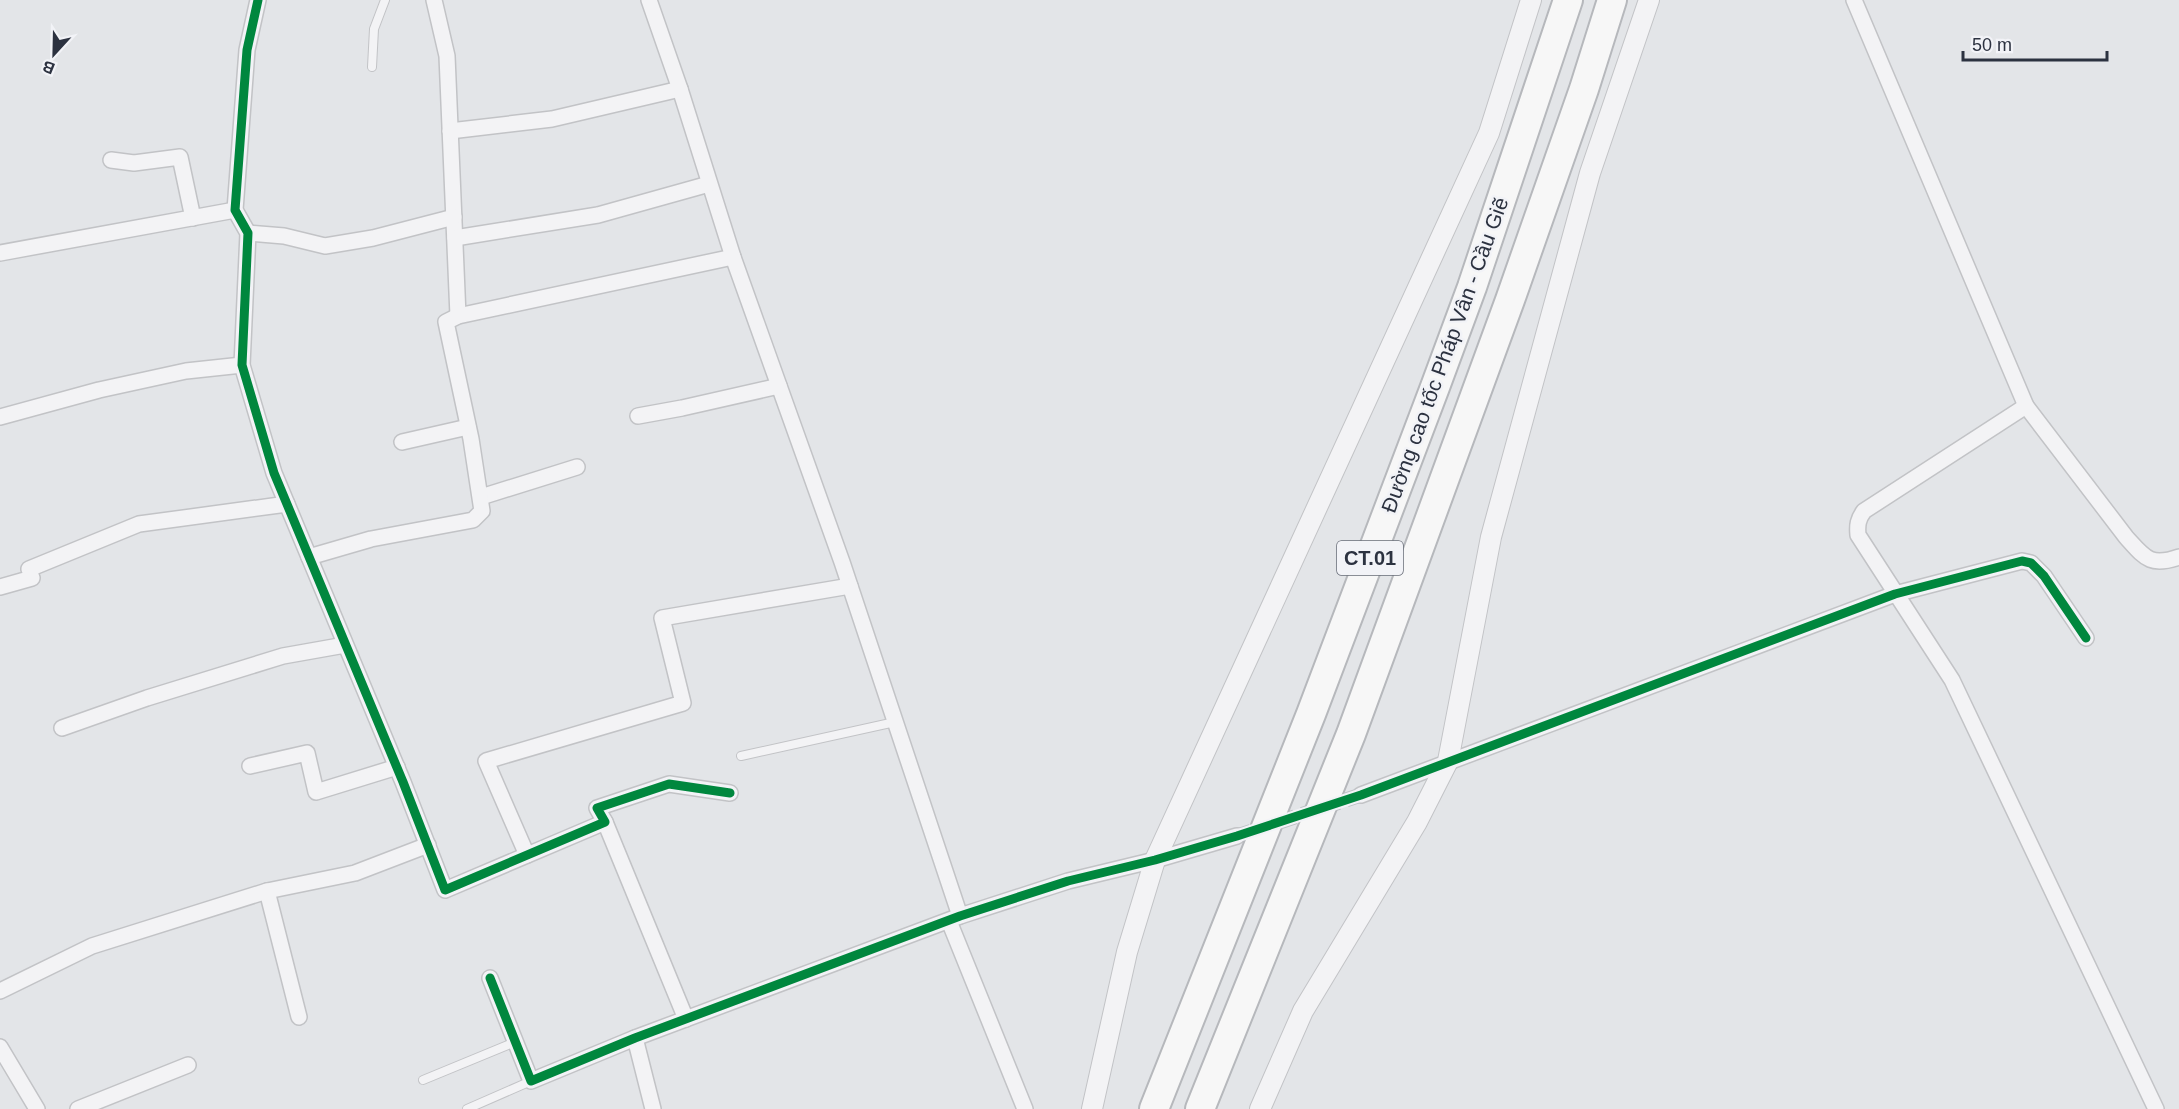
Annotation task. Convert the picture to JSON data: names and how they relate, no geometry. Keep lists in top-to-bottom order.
{
  "streets": {
    "highway": ["Đường cao tốc Pháp Vân - Cầu Giẽ", "CT.01"]
  },
  "scale_bar": "50 m",
  "north": "bottom"
}
